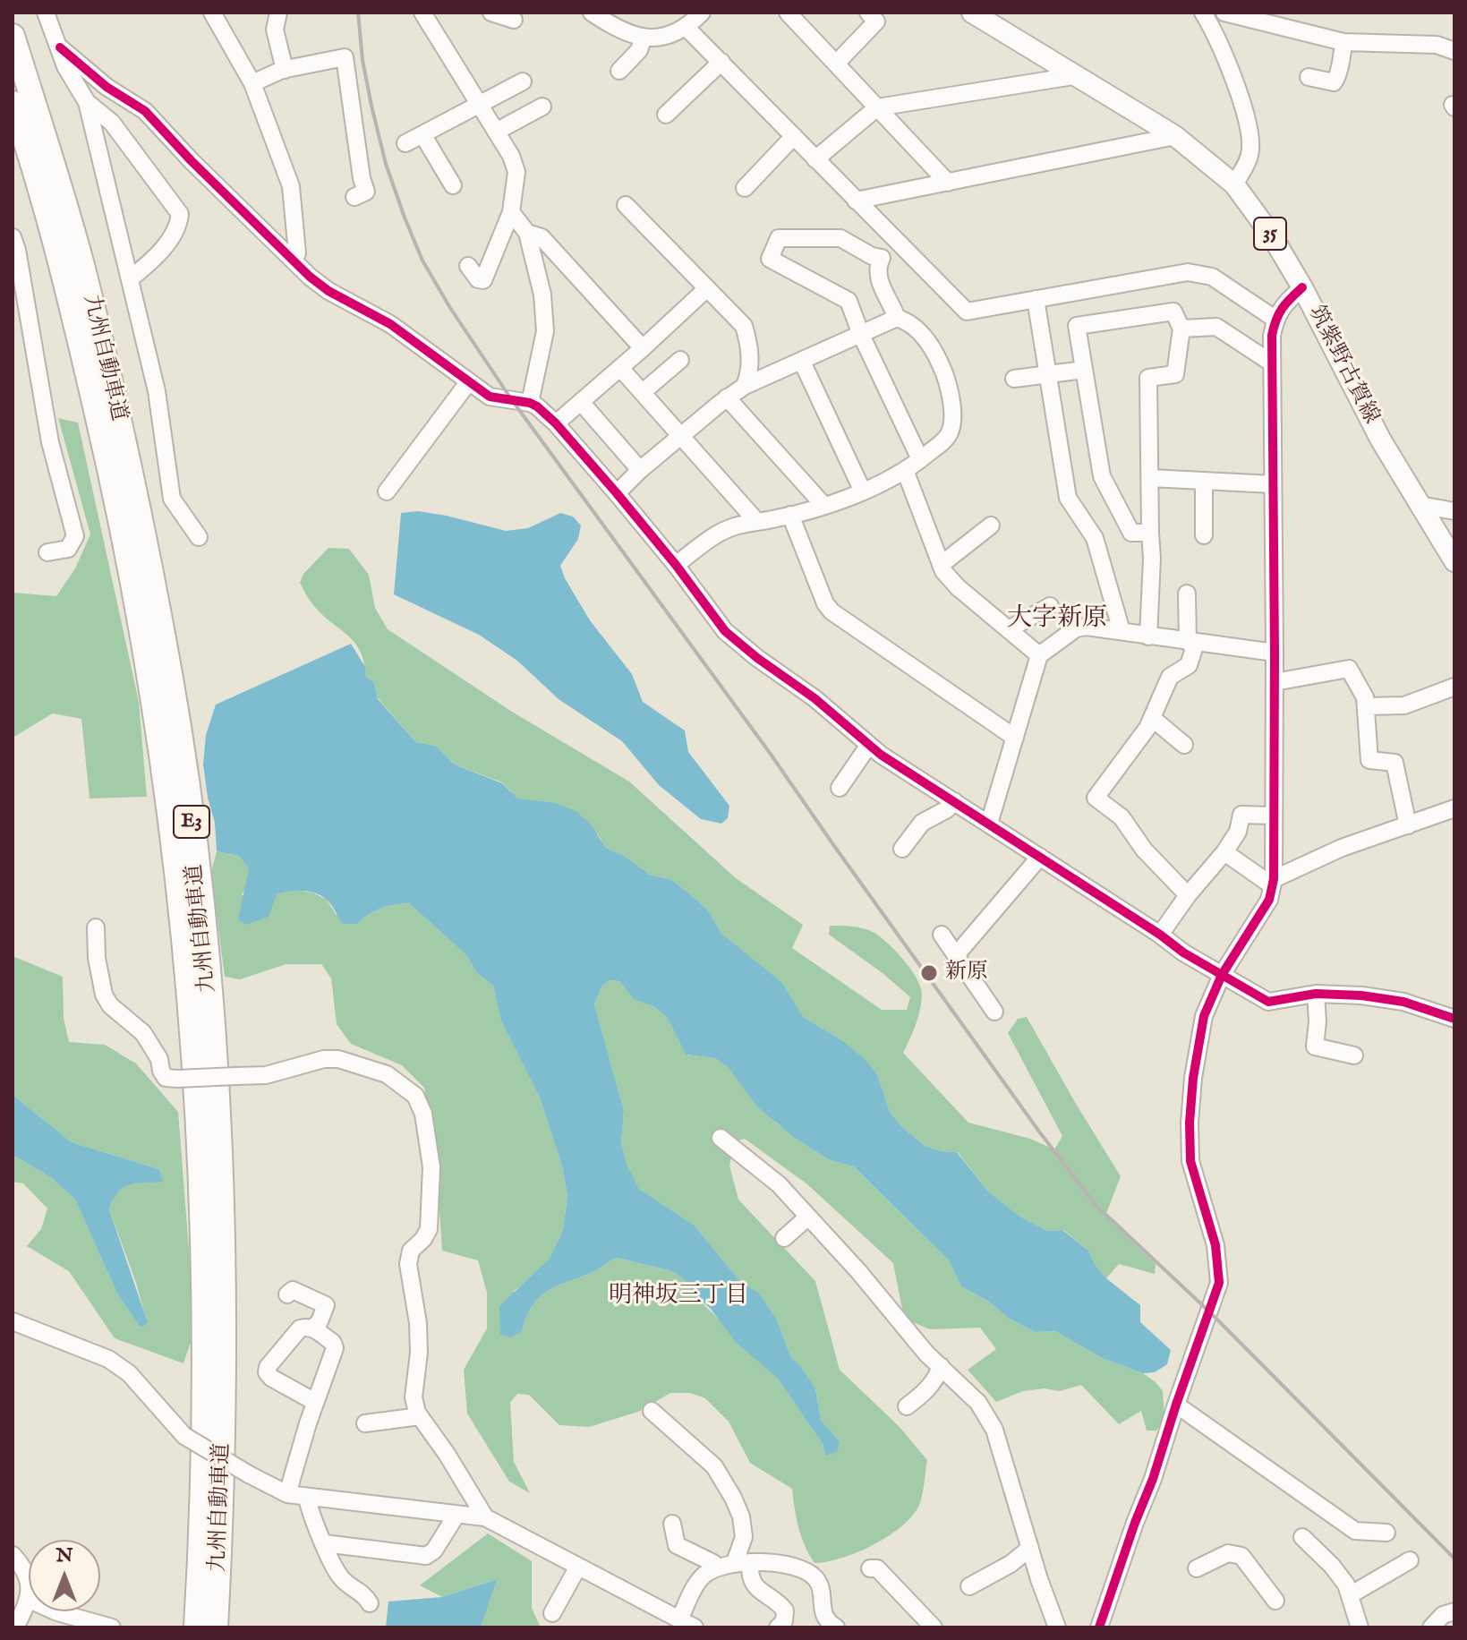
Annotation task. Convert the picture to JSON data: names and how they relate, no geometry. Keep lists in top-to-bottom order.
{
  "streets": {
    "highway": ["九州自動車道", "E3"],
    "main road": ["35", "筑紫野古賀線"]
  },
  "districts": ["大字新原", "明神坂三丁目"],
  "places": ["新原"],
  "north": "top"
}
